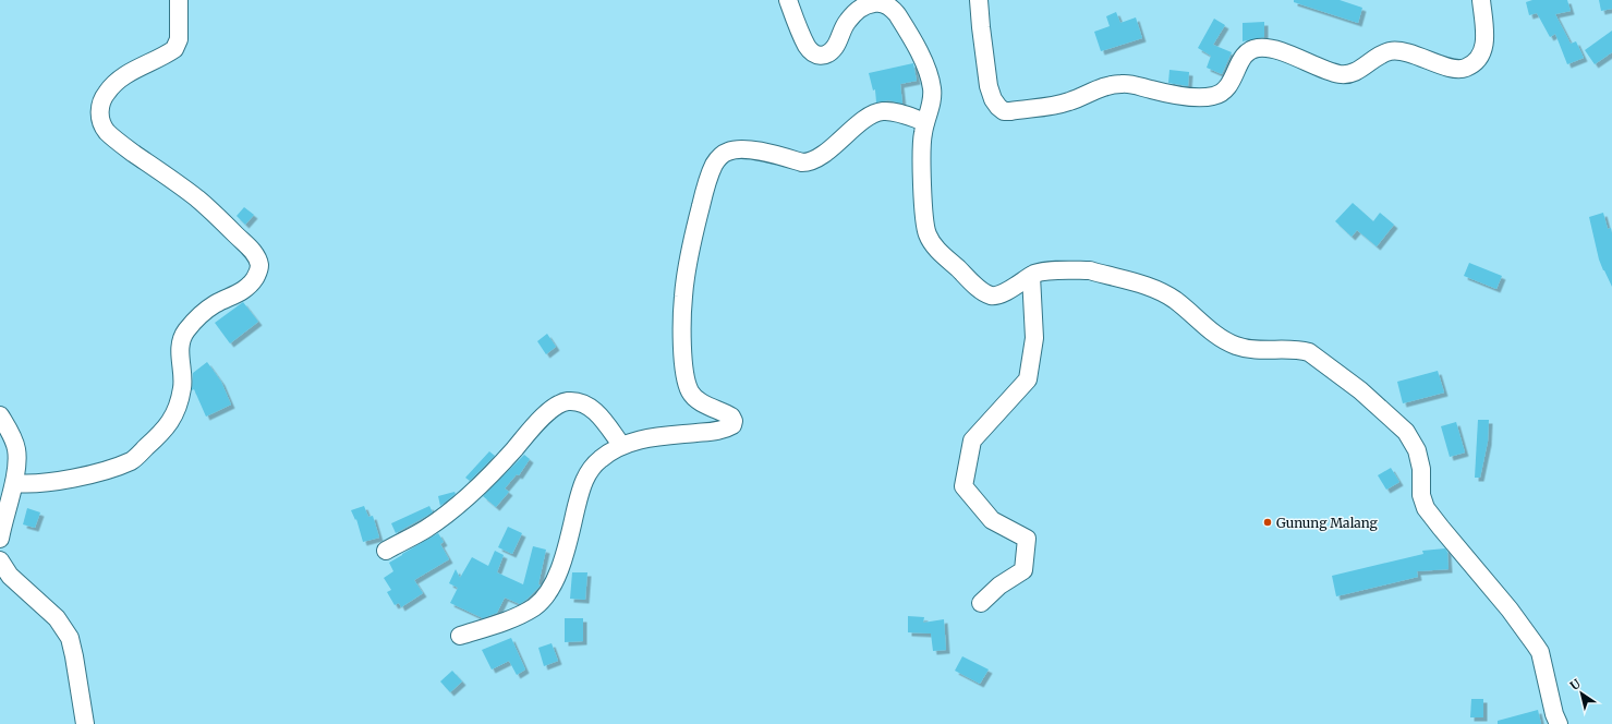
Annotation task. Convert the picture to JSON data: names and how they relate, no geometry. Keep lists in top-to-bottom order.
{
  "places": ["Gunung Malang"],
  "north": "top left"
}
